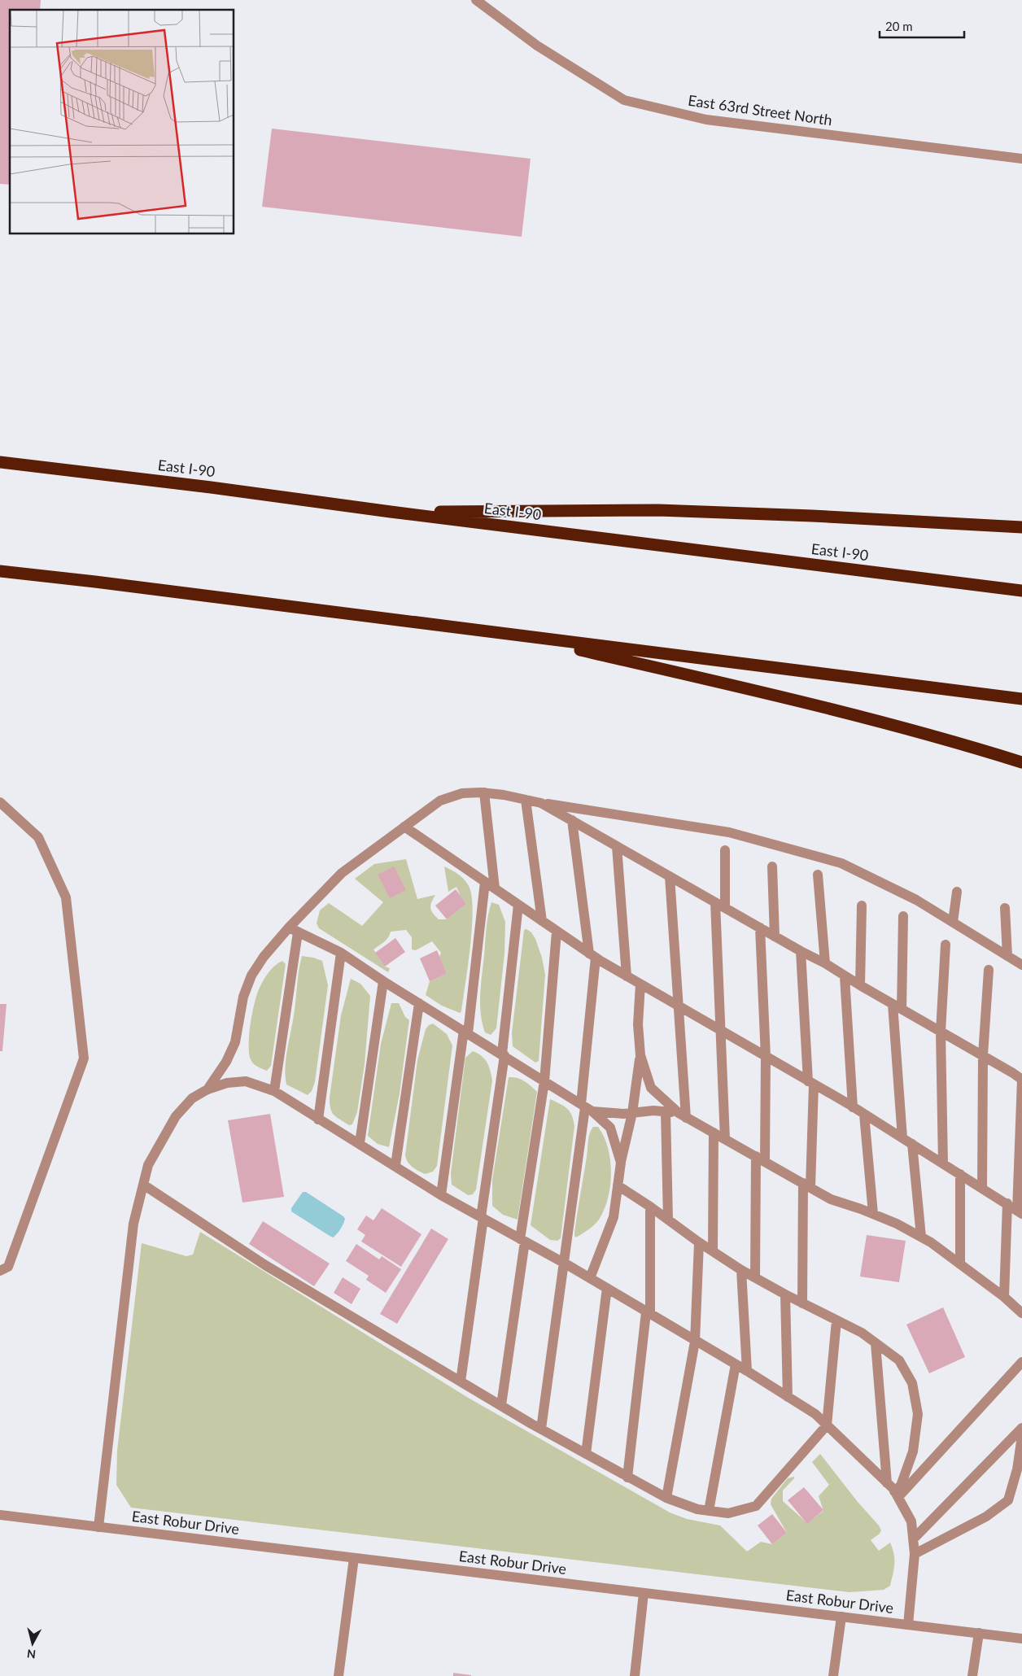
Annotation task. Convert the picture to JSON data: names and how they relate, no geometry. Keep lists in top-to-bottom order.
{
  "streets": {
    "highway": ["East I-90"],
    "street": ["East 63rd Street North", "East Robur Drive"]
  },
  "scale_bar": "20 m",
  "north": "bottom"
}
